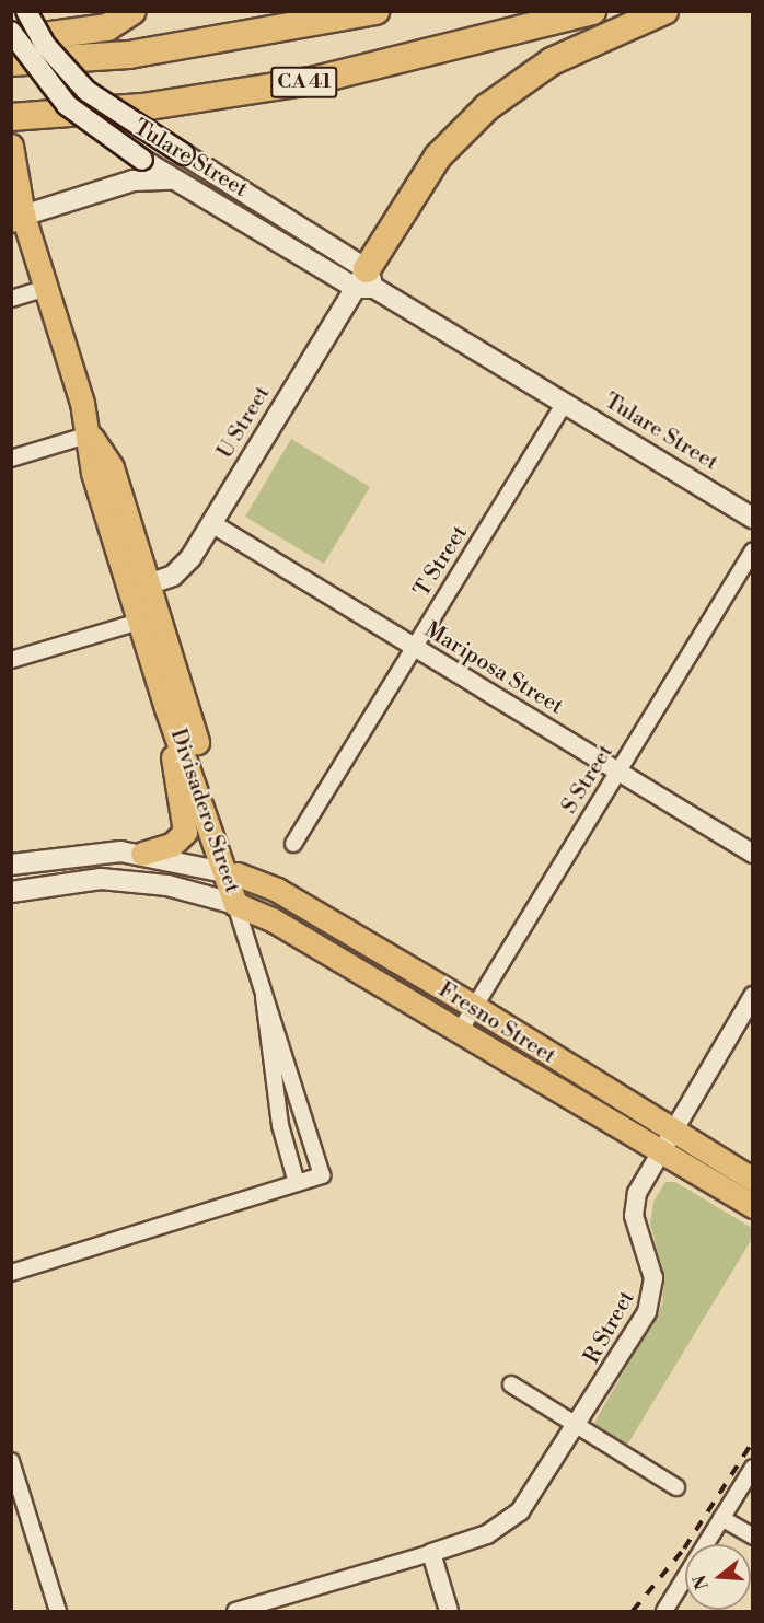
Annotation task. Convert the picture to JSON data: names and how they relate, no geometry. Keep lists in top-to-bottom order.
{
  "streets": {
    "highway": ["CA 41"],
    "main road": [
      "Tulare Street",
      "U Street",
      "Divisadero Street",
      "Fresno Street"
    ],
    "street": [
      "T Street",
      "Mariposa Street",
      "S Street",
      "R Street"
    ]
  },
  "crossings": [
    ["Tulare Street", "U Street"],
    ["Tulare Street", "T Street"],
    ["U Street", "Mariposa Street"],
    ["U Street", "Divisadero Street"],
    ["T Street", "Mariposa Street"],
    ["Mariposa Street", "S Street"],
    ["S Street", "Fresno Street"],
    ["Divisadero Street", "Fresno Street"],
    ["Fresno Street", "R Street"]
  ],
  "north": "left"
}
